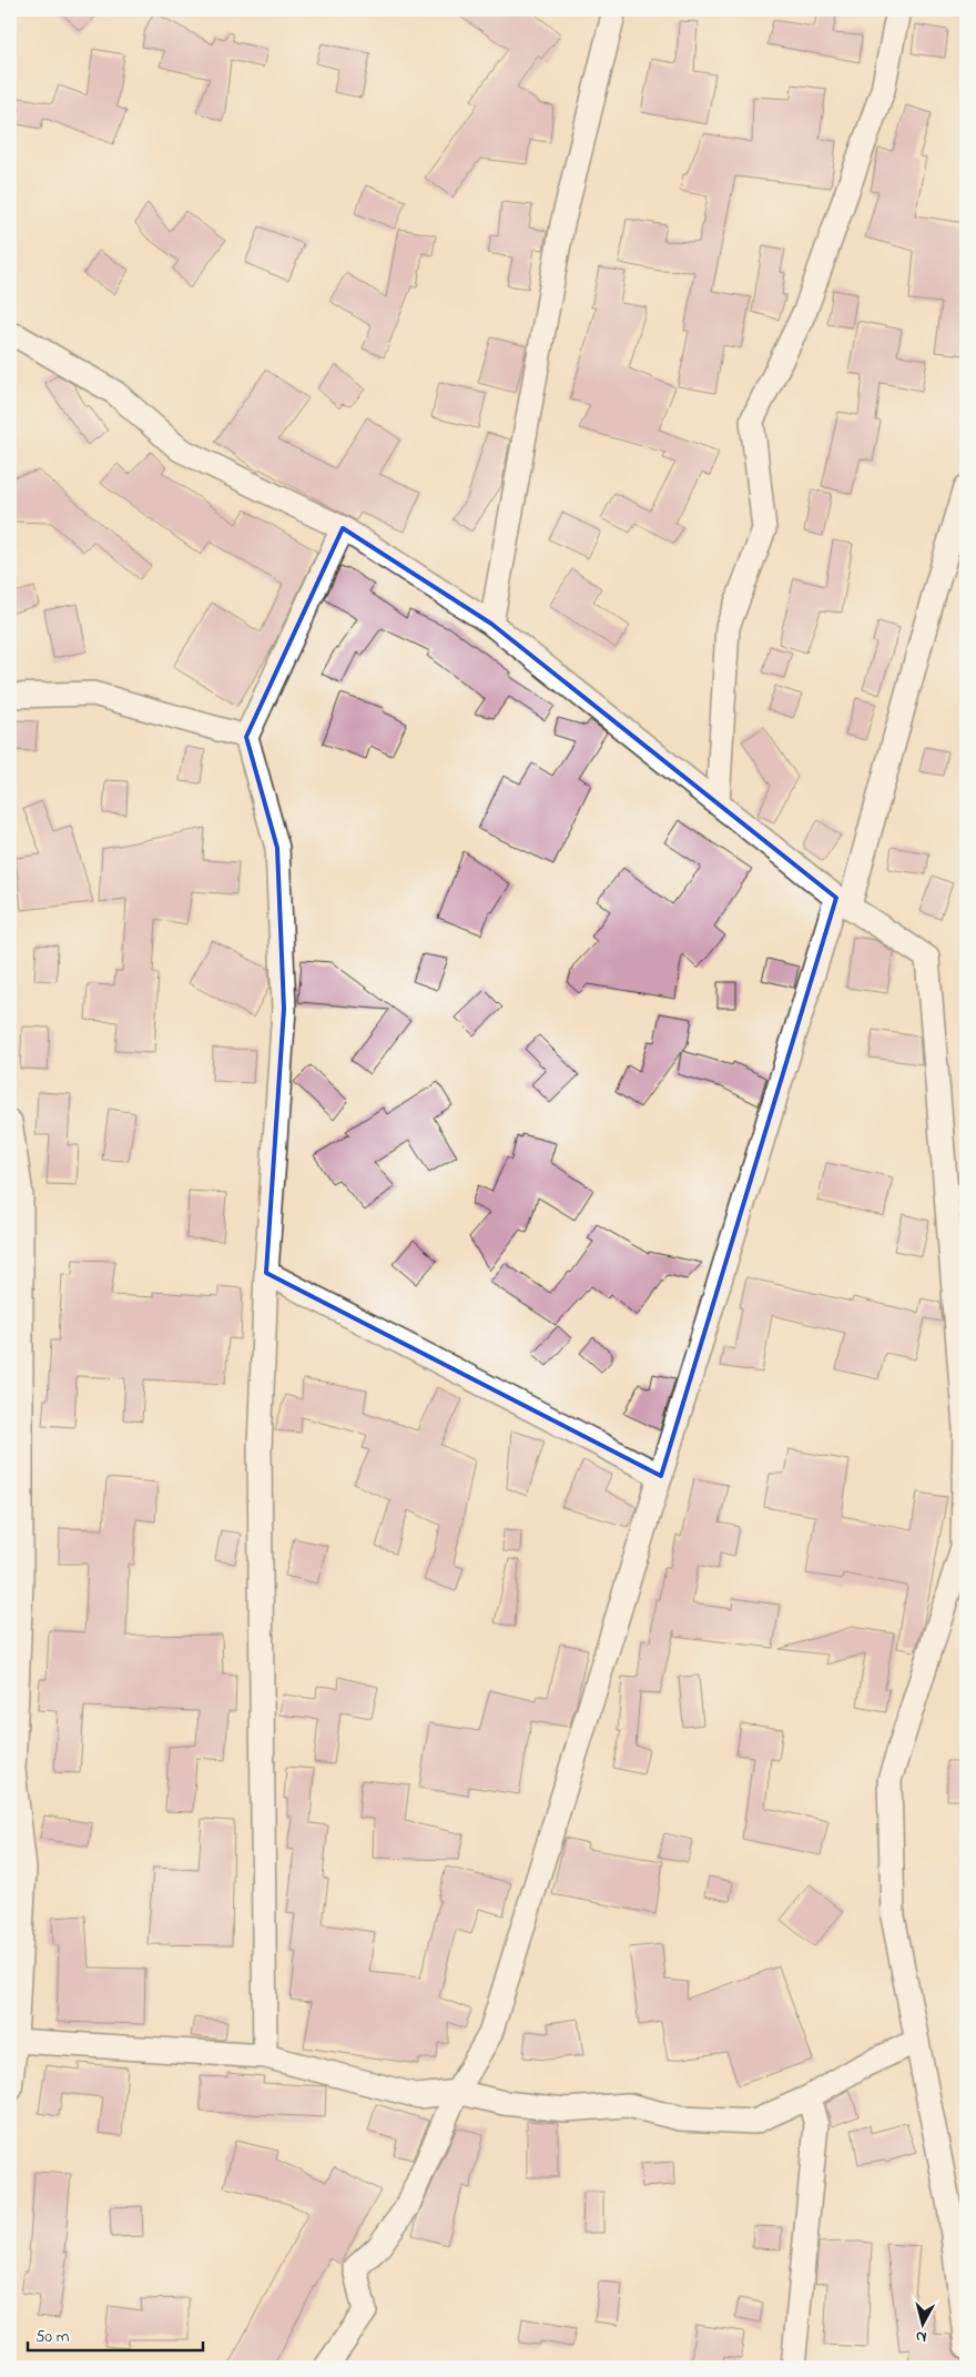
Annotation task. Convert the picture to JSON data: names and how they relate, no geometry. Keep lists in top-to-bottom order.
{
  "scale_bar": "50 m",
  "north": "bottom"
}
